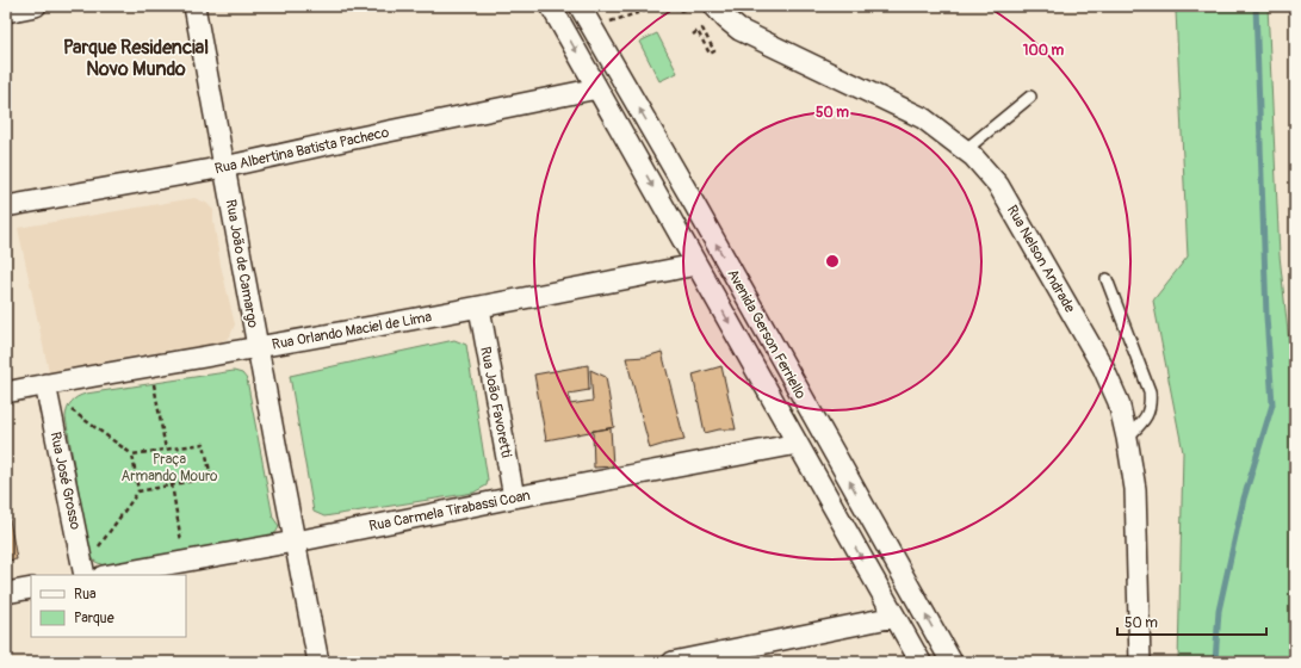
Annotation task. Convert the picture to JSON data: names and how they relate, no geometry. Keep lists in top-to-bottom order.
{
  "streets": {
    "street": [
      "Rua Albertina Batista Pacheco",
      "Rua Nelson Andrade",
      "Rua João de Camargo",
      "Rua Orlando Maciel de Lima",
      "Avenida Gerson Ferriello",
      "Rua João Favoretti",
      "Rua José Grosso",
      "Rua Carmela Tirabassi Coan"
    ]
  },
  "crossings": [
    ["Rua Albertina Batista Pacheco", "Rua João de Camargo"],
    ["Rua Albertina Batista Pacheco", "Avenida Gerson Ferriello"],
    ["Rua João de Camargo", "Rua Orlando Maciel de Lima"],
    ["Rua João de Camargo", "Rua Carmela Tirabassi Coan"],
    ["Rua Orlando Maciel de Lima", "Avenida Gerson Ferriello"],
    ["Rua Orlando Maciel de Lima", "Rua João Favoretti"],
    ["Rua Orlando Maciel de Lima", "Rua José Grosso"],
    ["Avenida Gerson Ferriello", "Rua Carmela Tirabassi Coan"],
    ["Rua João Favoretti", "Rua Carmela Tirabassi Coan"]
  ],
  "districts": ["Parque Residencial Novo Mundo"],
  "parks": ["Praça Armando Mouro"],
  "legend": ["Rua", "Parque"],
  "scale_bar": "50 m",
  "rings": ["100 m", "50 m"]
}
